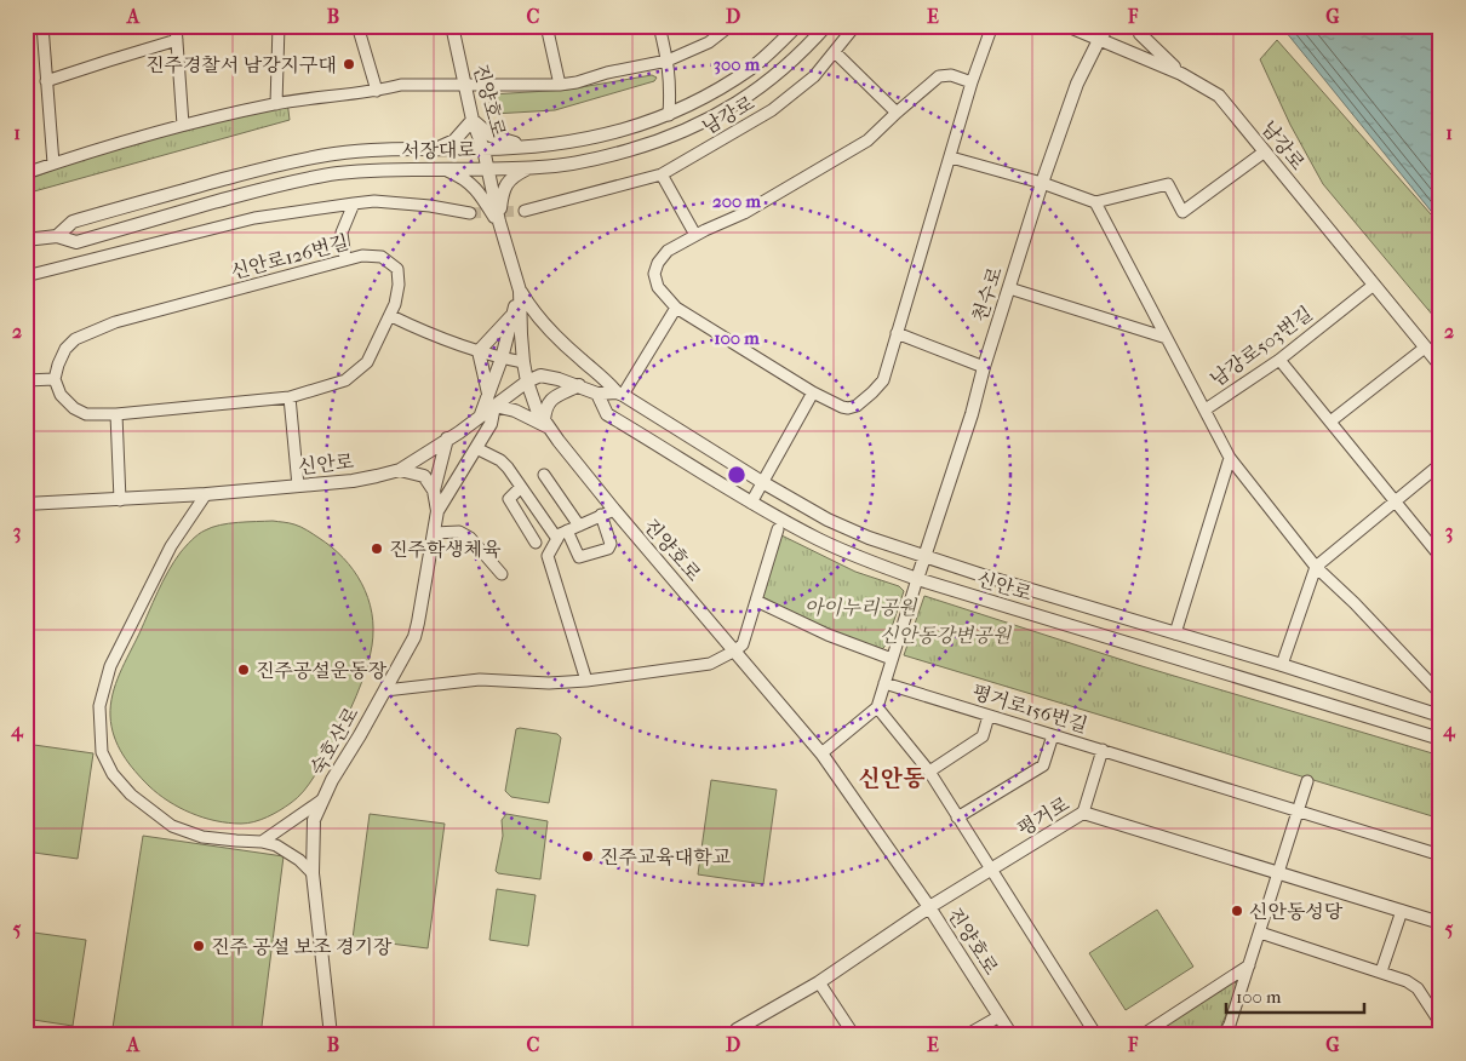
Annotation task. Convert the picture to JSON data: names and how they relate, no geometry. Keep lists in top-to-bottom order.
{
  "streets": {
    "street": [
      "진양호로",
      "남강로",
      "서장대로",
      "신안로126번길",
      "천수로",
      "남강로503번길",
      "신안로",
      "평거로156번길",
      "숙호산로",
      "평거로"
    ]
  },
  "crossings": [
    ["진양호로", "서장대로"],
    ["진양호로", "신안로"],
    ["진양호로", "평거로"],
    ["남강로", "천수로"],
    ["남강로", "남강로503번길"],
    ["천수로", "신안로"],
    ["신안로", "숙호산로"],
    ["평거로156번길", "평거로"]
  ],
  "districts": ["신안동"],
  "parks": ["아이누리공원", "신안동강변공원"],
  "places": [
    "진주경찰서 남강지구대",
    "진주학생체육",
    "진주공설운동장",
    "진주교육대학교",
    "신안동성당",
    "진주 공설 보조 경기장"
  ],
  "scale_bar": "100 m",
  "grid": {
    "columns": [
      "A",
      "B",
      "C",
      "D",
      "E",
      "F",
      "G"
    ],
    "rows": [
      "1",
      "2",
      "3",
      "4",
      "5"
    ]
  },
  "rings": ["300 m", "200 m", "100 m"]
}
